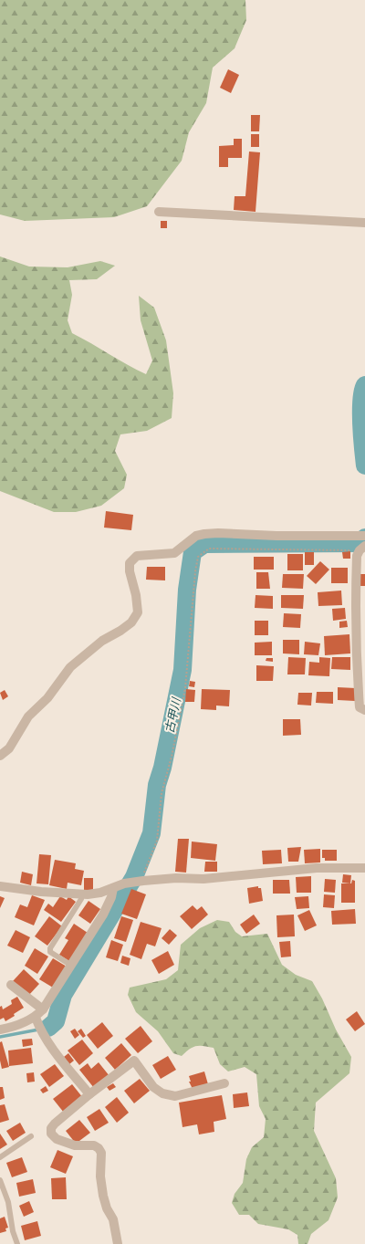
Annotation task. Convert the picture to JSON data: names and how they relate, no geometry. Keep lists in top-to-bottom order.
{
  "water": ["古甲川"]
}
